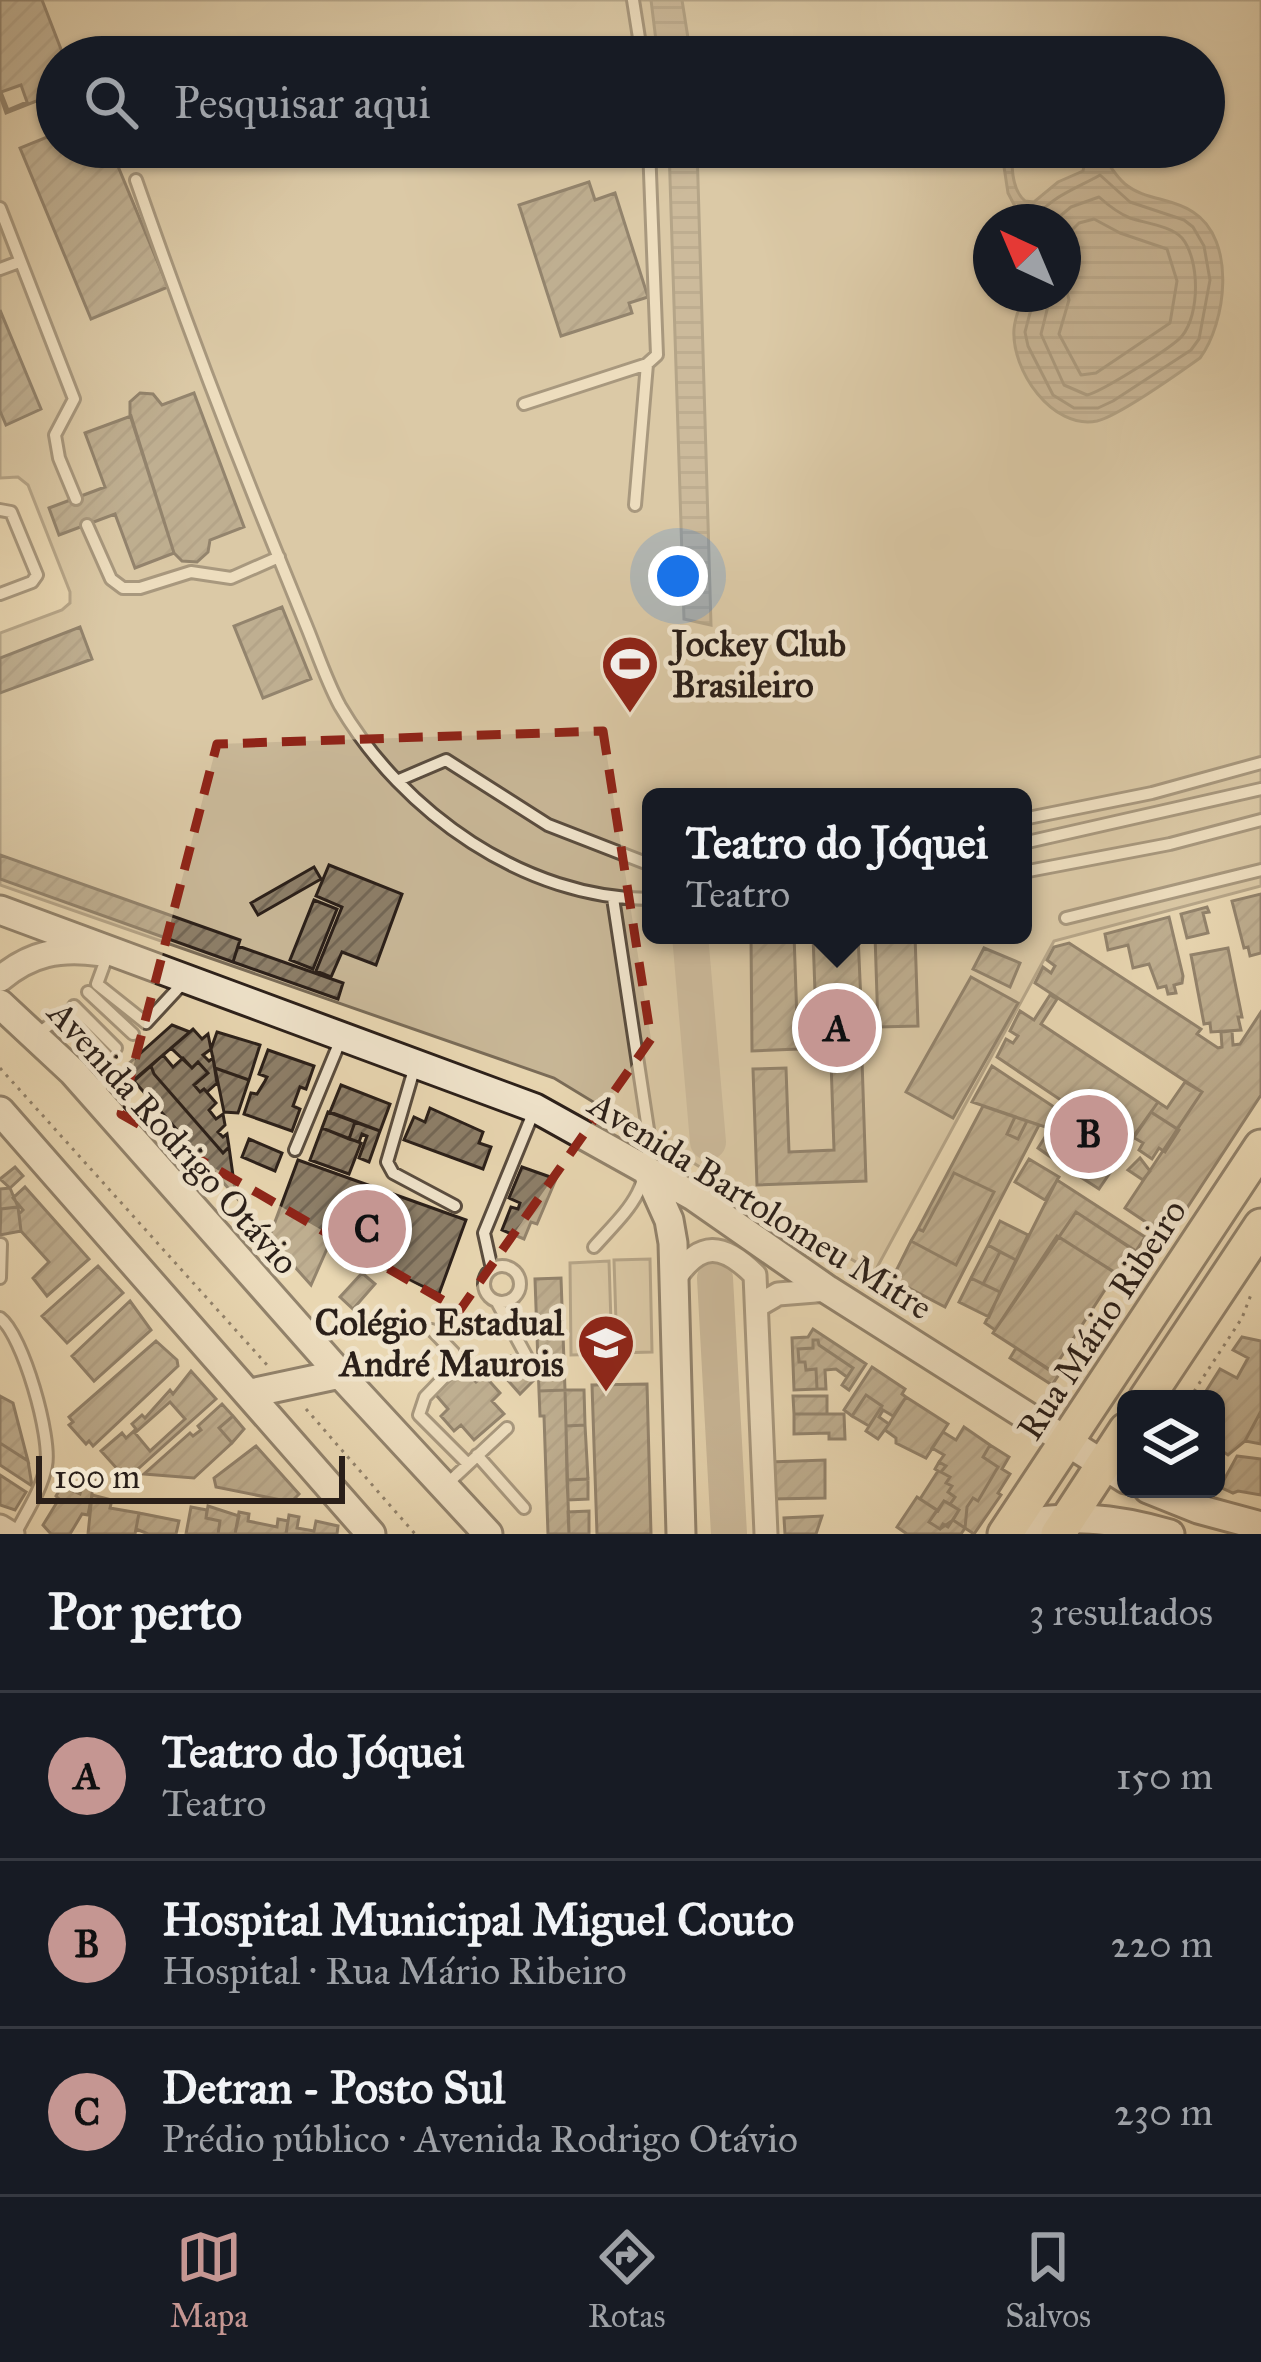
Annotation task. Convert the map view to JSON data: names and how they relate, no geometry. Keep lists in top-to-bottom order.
{
  "streets": {
    "highway": ["Rua Mário Ribeiro"],
    "main road": ["Avenida Rodrigo Otávio", "Avenida Bartolomeu Mitre"]
  },
  "crossings": [
    ["Avenida Bartolomeu Mitre", "Rua Mário Ribeiro"]
  ],
  "places": {
    "sports": ["Jockey Club Brasileiro"],
    "school or university": ["Colégio Estadual André Maurois"]
  },
  "scale_bar": "100 m",
  "north": "top left",
  "page": {
    "search": "Pesquisar aqui",
    "popup": ["Teatro do Jóquei", "Teatro"],
    "pins": ["A", "B", "C"],
    "scale": "100 m",
    "heading": ["Por perto", "3 resultados"],
    "list": [
      {
        "mark": "A",
        "name": "Teatro do Jóquei",
        "note": "Teatro",
        "value": "150 m"
      },
      {
        "mark": "B",
        "name": "Hospital Municipal Miguel Couto",
        "note": "Hospital · Rua Mário Ribeiro",
        "value": "220 m"
      },
      {
        "mark": "C",
        "name": "Detran - Posto Sul",
        "note": "Prédio público · Avenida Rodrigo Otávio",
        "value": "230 m"
      }
    ],
    "nav": ["Mapa", "Rotas", "Salvos"]
  }
}
